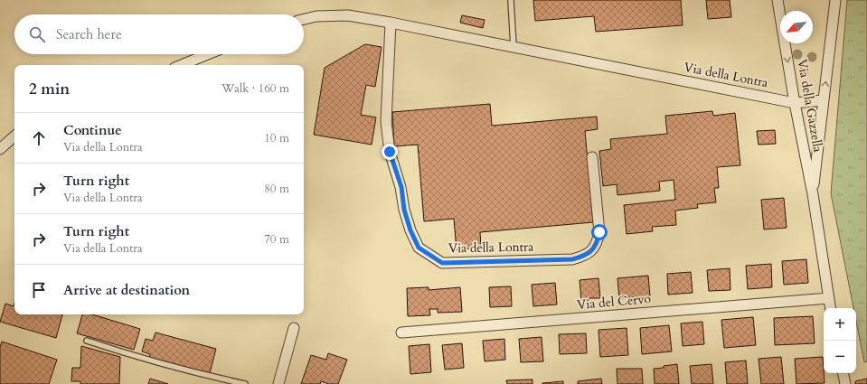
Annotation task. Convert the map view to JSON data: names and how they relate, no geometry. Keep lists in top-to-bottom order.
{
  "streets": {
    "street": ["Via della Lontra", "Via della Gazzella", "Via del Cervo"]
  },
  "crossings": [
    ["Via della Lontra", "Via della Gazzella"],
    ["Via della Gazzella", "Via del Cervo"]
  ],
  "north": "bottom left",
  "page": {
    "search": "Search here",
    "heading": ["2 min", "Walk · 160 m"],
    "list": [
      ["Continue", "Via della Lontra", "10 m"],
      ["Turn right", "Via della Lontra", "80 m"],
      ["Turn right", "Via della Lontra", "70 m"],
      "Arrive at destination"
    ],
    "map_buttons": ["+", "−"]
  }
}
